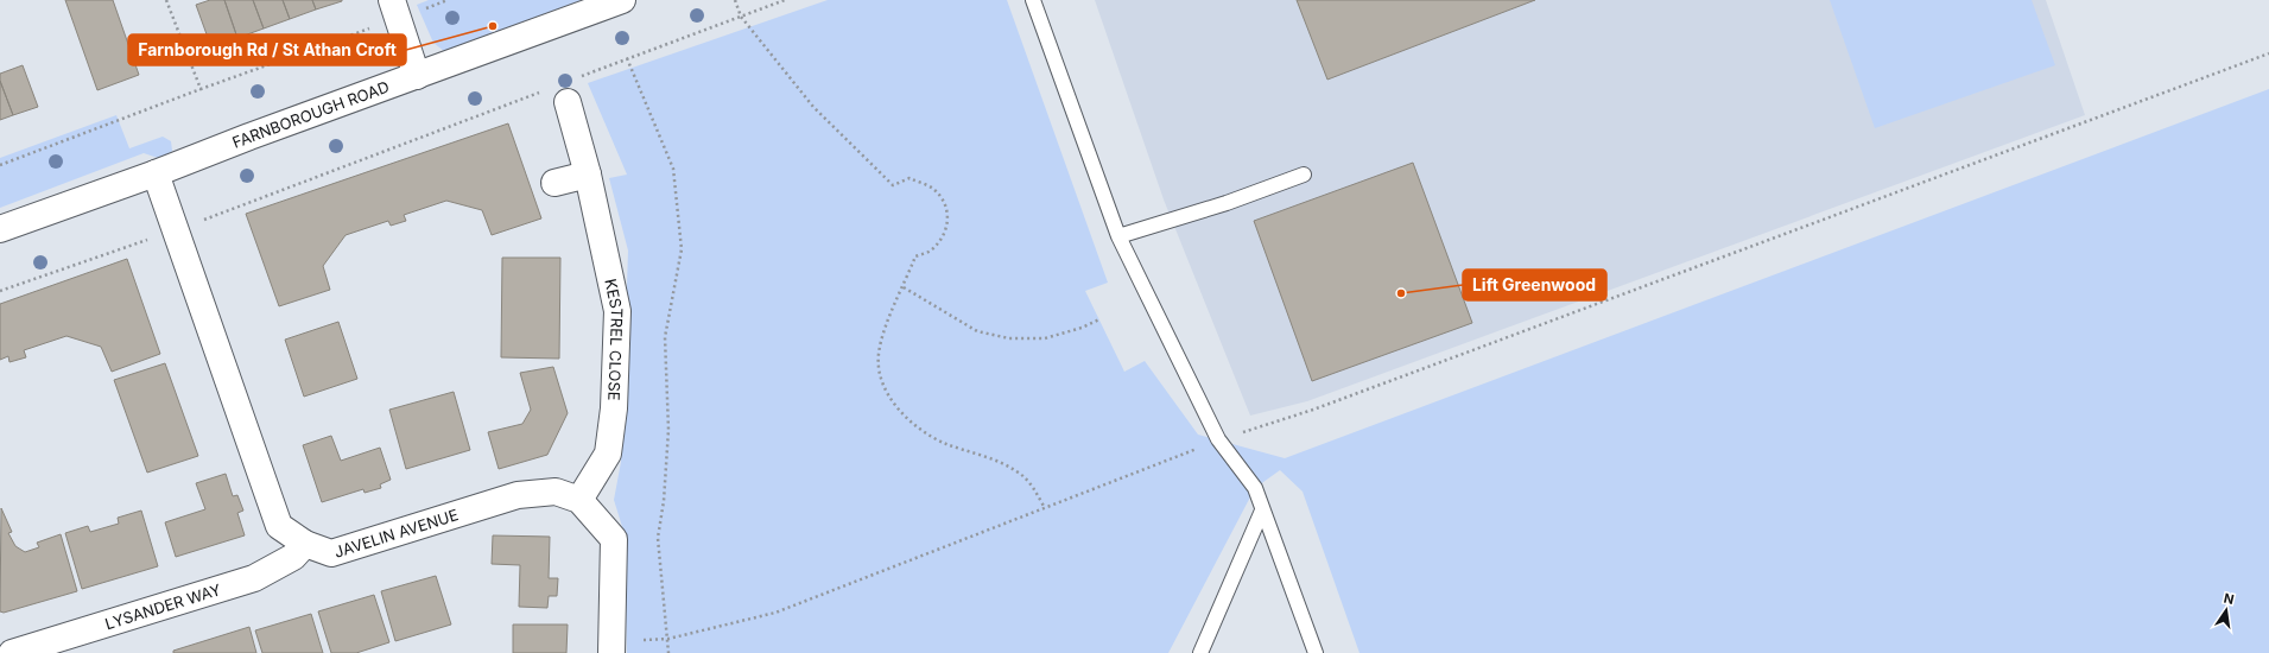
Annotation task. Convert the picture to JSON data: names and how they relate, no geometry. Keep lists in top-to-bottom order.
{
  "streets": {
    "street": [
      "FARNBOROUGH ROAD",
      "KESTREL CLOSE",
      "JAVELIN AVENUE",
      "LYSANDER WAY"
    ]
  },
  "crossings": [
    ["FARNBOROUGH ROAD", "JAVELIN AVENUE"],
    ["KESTREL CLOSE", "JAVELIN AVENUE"],
    ["JAVELIN AVENUE", "LYSANDER WAY"]
  ],
  "places": ["Farnborough Rd / St Athan Croft", "Lift Greenwood"],
  "north": "top"
}
